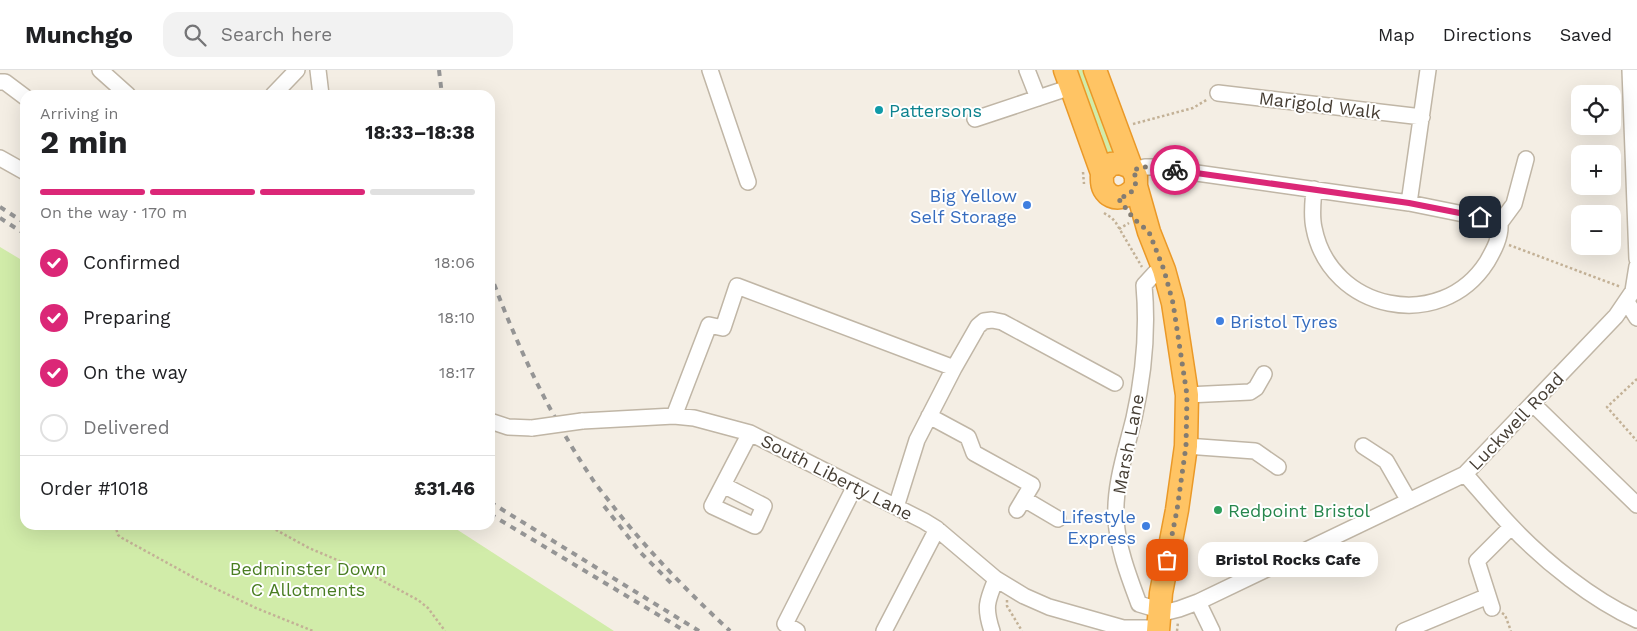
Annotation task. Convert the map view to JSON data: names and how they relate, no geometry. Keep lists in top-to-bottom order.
{
  "streets": {
    "street": [
      "Marigold Walk",
      "Luckwell Road",
      "Marsh Lane",
      "South Liberty Lane"
    ]
  },
  "crossings": [
    ["Luckwell Road", "Marsh Lane"],
    ["Luckwell Road", "South Liberty Lane"],
    ["Marsh Lane", "South Liberty Lane"]
  ],
  "parks": ["Bedminster Down C Allotments"],
  "places": [
    "Pattersons",
    "Big Yellow Self Storage",
    "Bristol Tyres",
    "Redpoint Bristol",
    "Lifestyle Express",
    "Bristol Rocks Cafe"
  ],
  "page": {
    "header": "Munchgo",
    "search": "Search here",
    "nav": ["Map", "Directions", "Saved"],
    "map_buttons": ["+", "−"],
    "heading": ["2 min", "Arriving in", "18:33–18:38"],
    "panel": ["Order #1018", "£31.46"],
    "bar": "On the way · 170 m",
    "list": [
      ["Confirmed", "18:06"],
      ["Preparing", "18:10"],
      ["On the way", "18:17"],
      "Delivered"
    ],
    "bubble": "Bristol Rocks Cafe"
  }
}
